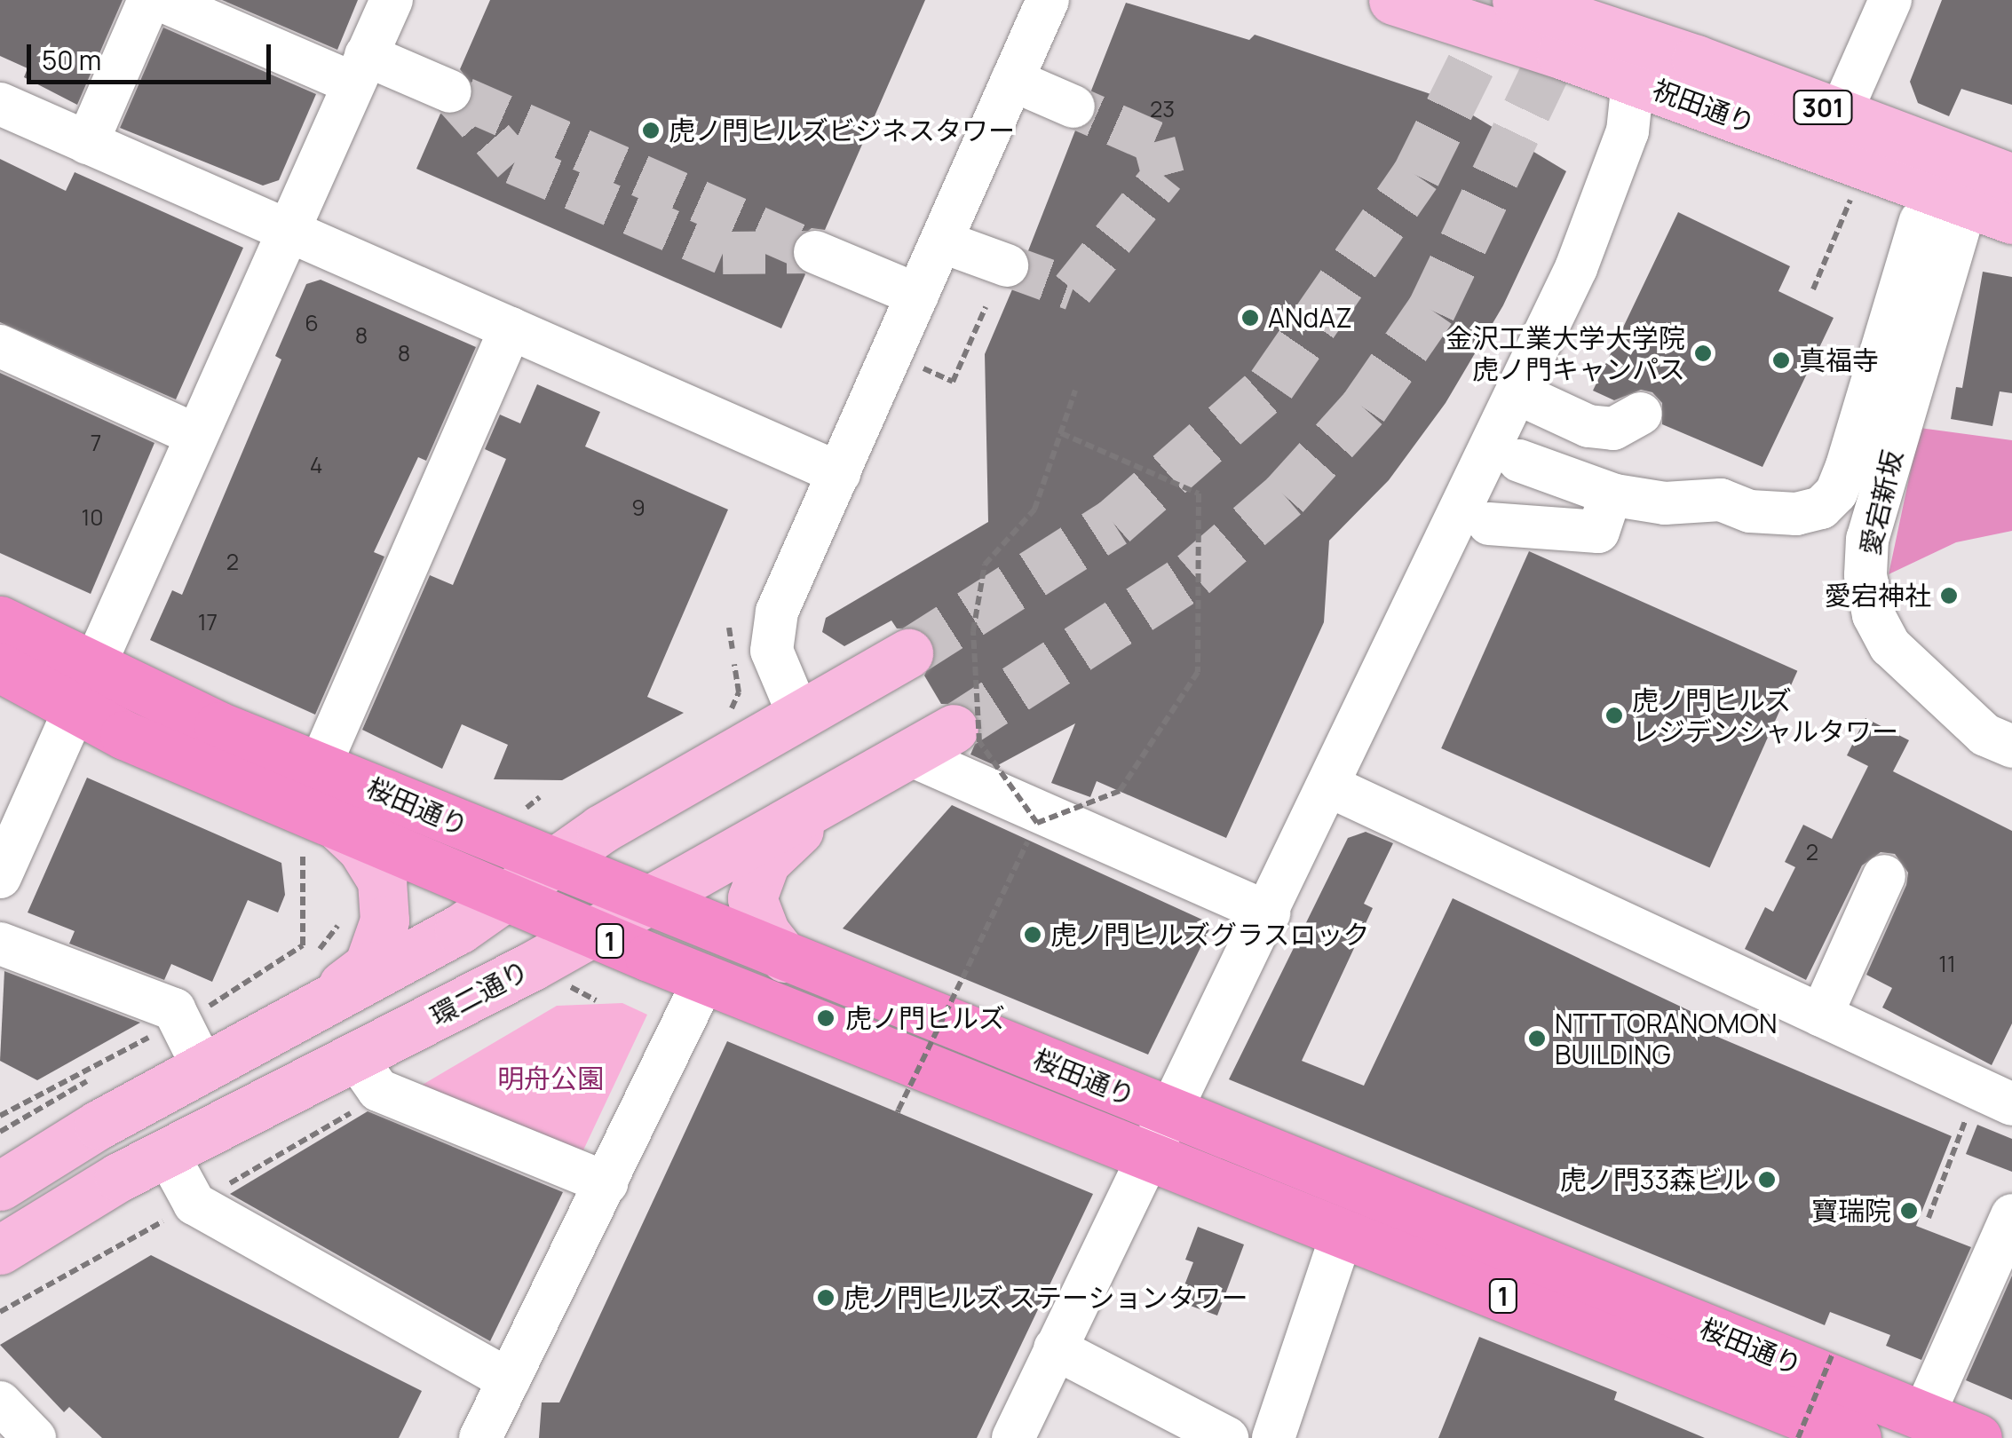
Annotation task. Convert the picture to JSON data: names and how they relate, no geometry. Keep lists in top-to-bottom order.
{
  "streets": {
    "highway": ["桜田通り", "1"],
    "main road": ["祝田通り", "301", "環二通り"],
    "street": ["愛宕新坂"]
  },
  "crossings": [
    ["祝田通り", "愛宕新坂"],
    ["桜田通り", "環二通り"]
  ],
  "parks": ["明舟公園"],
  "places": [
    "虎ノ門ヒルズビジネスタワー",
    "ANdAZ",
    "金沢工業大学大学院 虎ノ門キャンパス",
    "真福寺",
    "愛宕神社",
    "虎ノ門ヒルズ レジデンシャルタワー",
    "虎ノ門ヒルズグラスロック",
    "虎ノ門ヒルズ",
    "NTT TORANOMON BUILDING",
    "虎ノ門33森ビル",
    "寶瑞院",
    "虎ノ門ヒルズ ステーションタワー"
  ],
  "house_numbers": [
    "23",
    "6",
    "8",
    "8",
    "7",
    "4",
    "9",
    "10",
    "2",
    "17",
    "2",
    "11"
  ],
  "scale_bar": "50 m"
}
